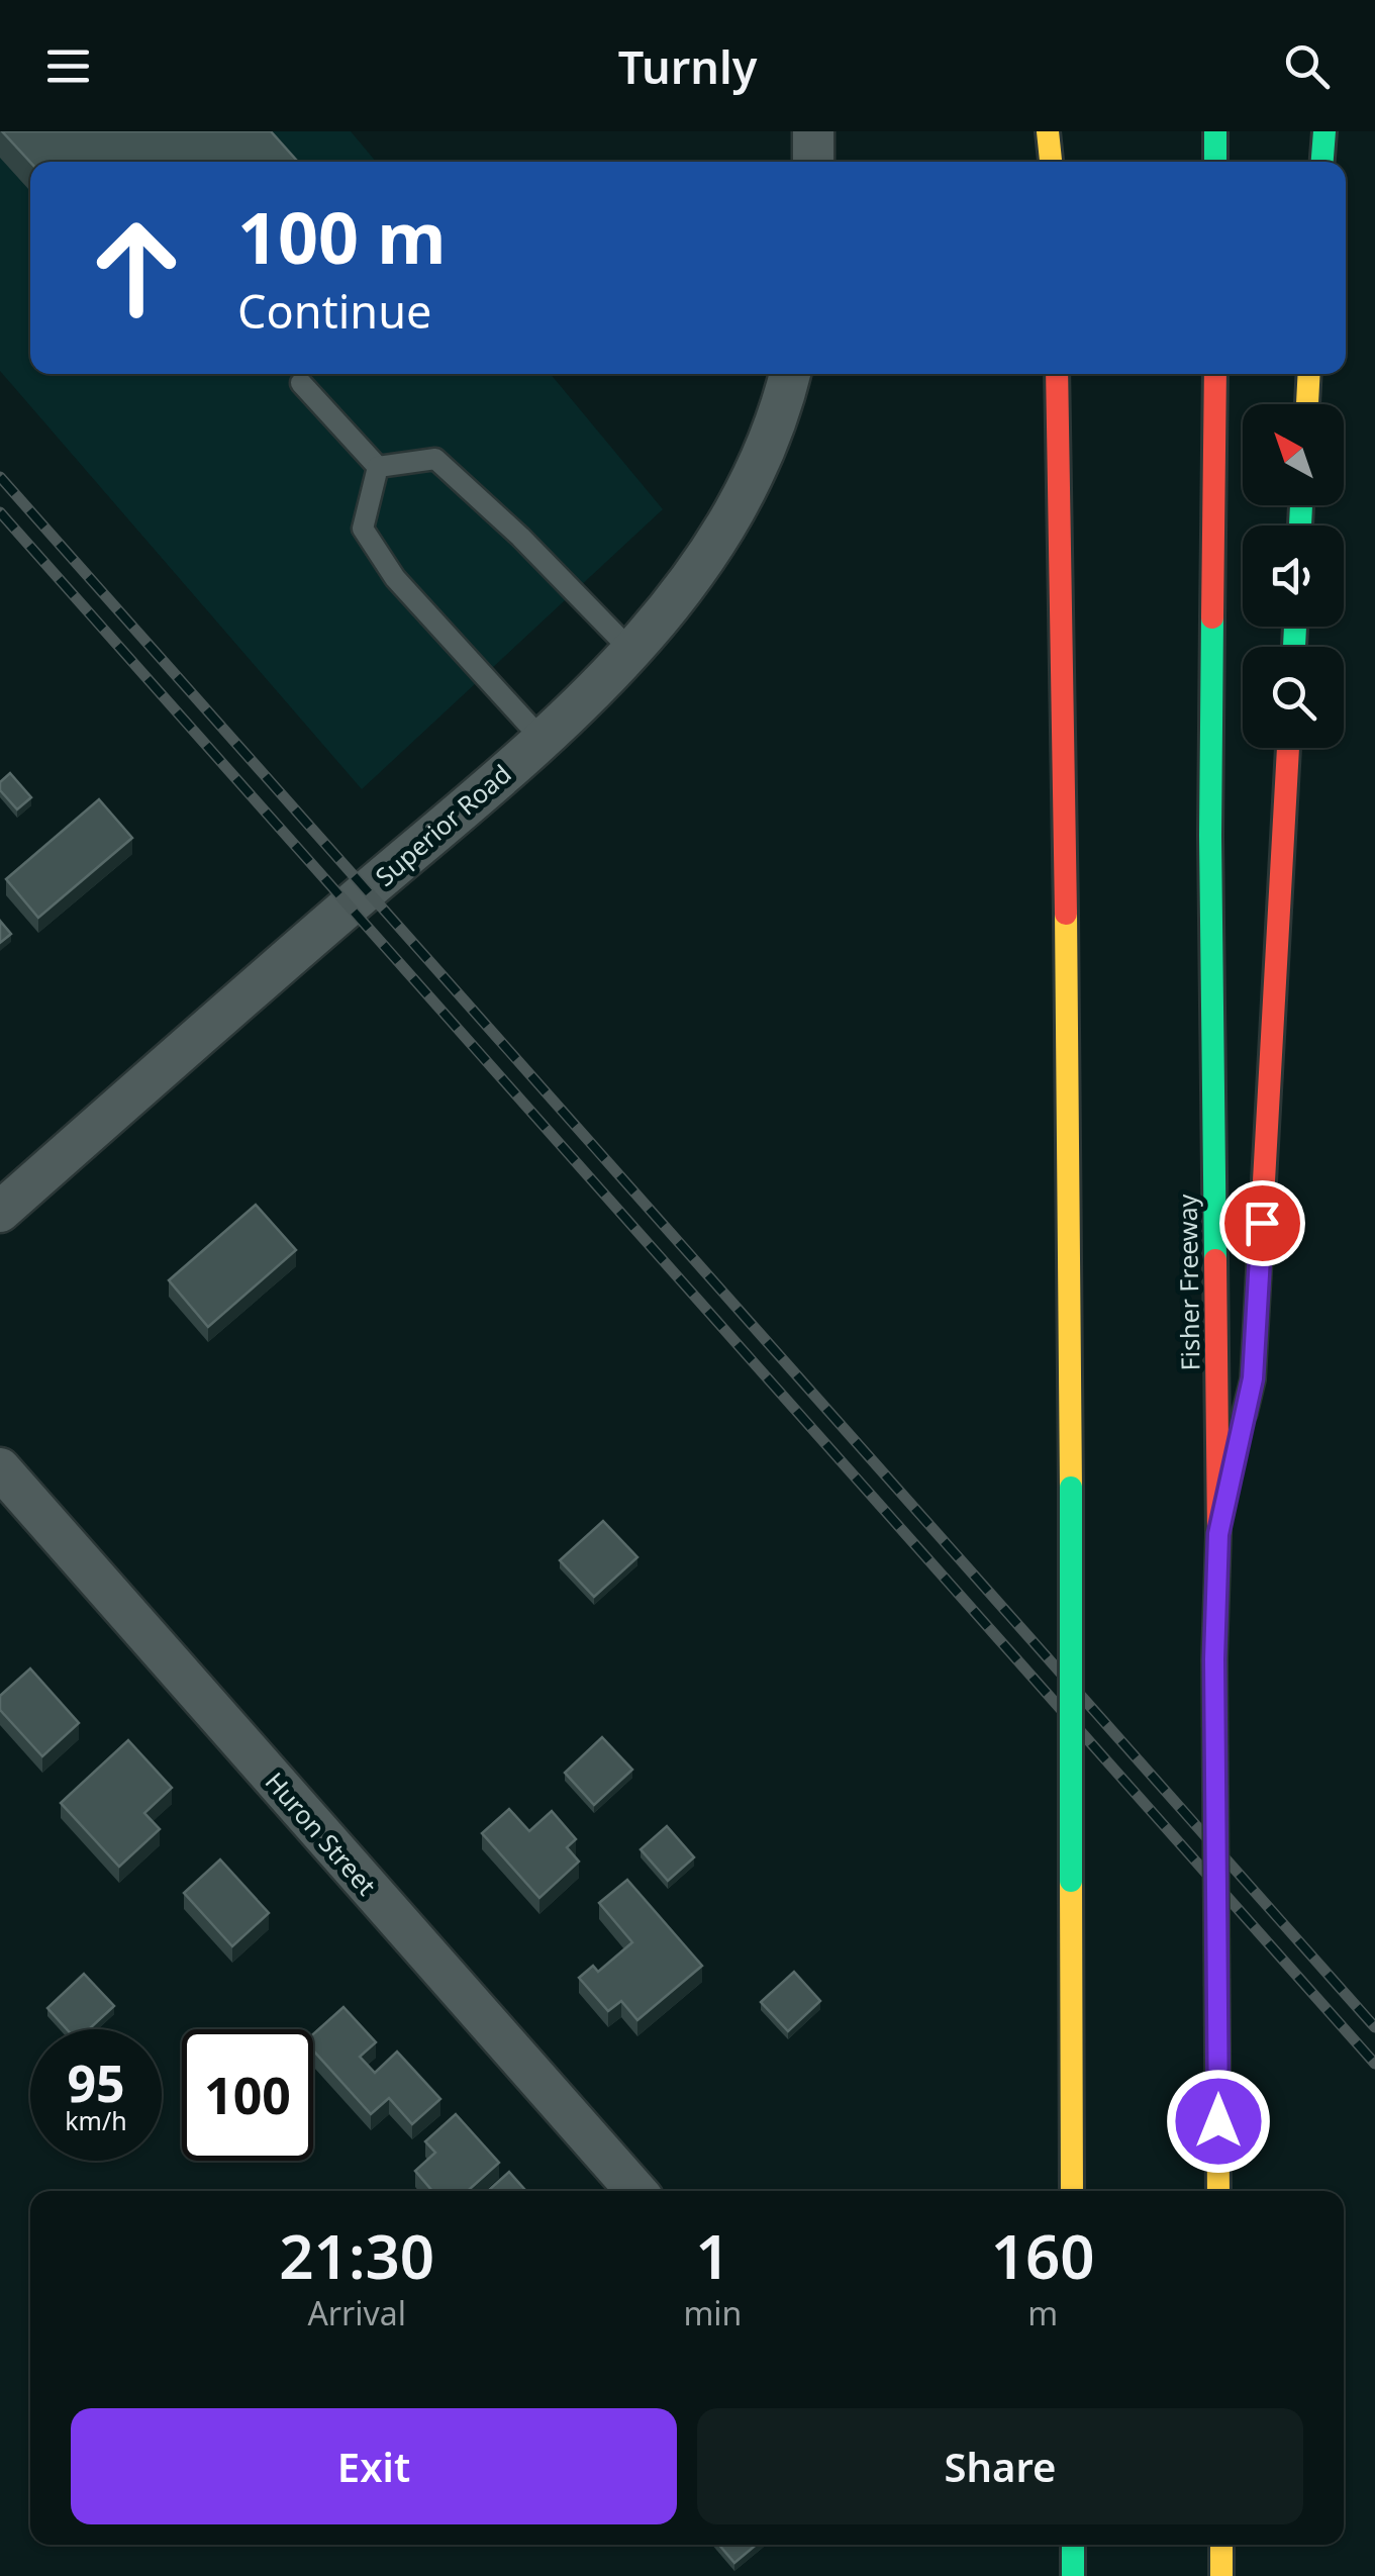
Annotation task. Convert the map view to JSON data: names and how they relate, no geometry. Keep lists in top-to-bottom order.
{
  "streets": {
    "highway": ["Fisher Freeway"],
    "street": ["Superior Road", "Huron Street"]
  },
  "north": "top left",
  "page": {
    "header": "Turnly",
    "turn": ["100 m", "Continue"],
    "speed": "95 km/h",
    "limit": "100",
    "eta": [
      "21:30",
      "Arrival",
      "1",
      "min",
      "160",
      "m"
    ],
    "buttons": ["Exit", "Share"]
  }
}
